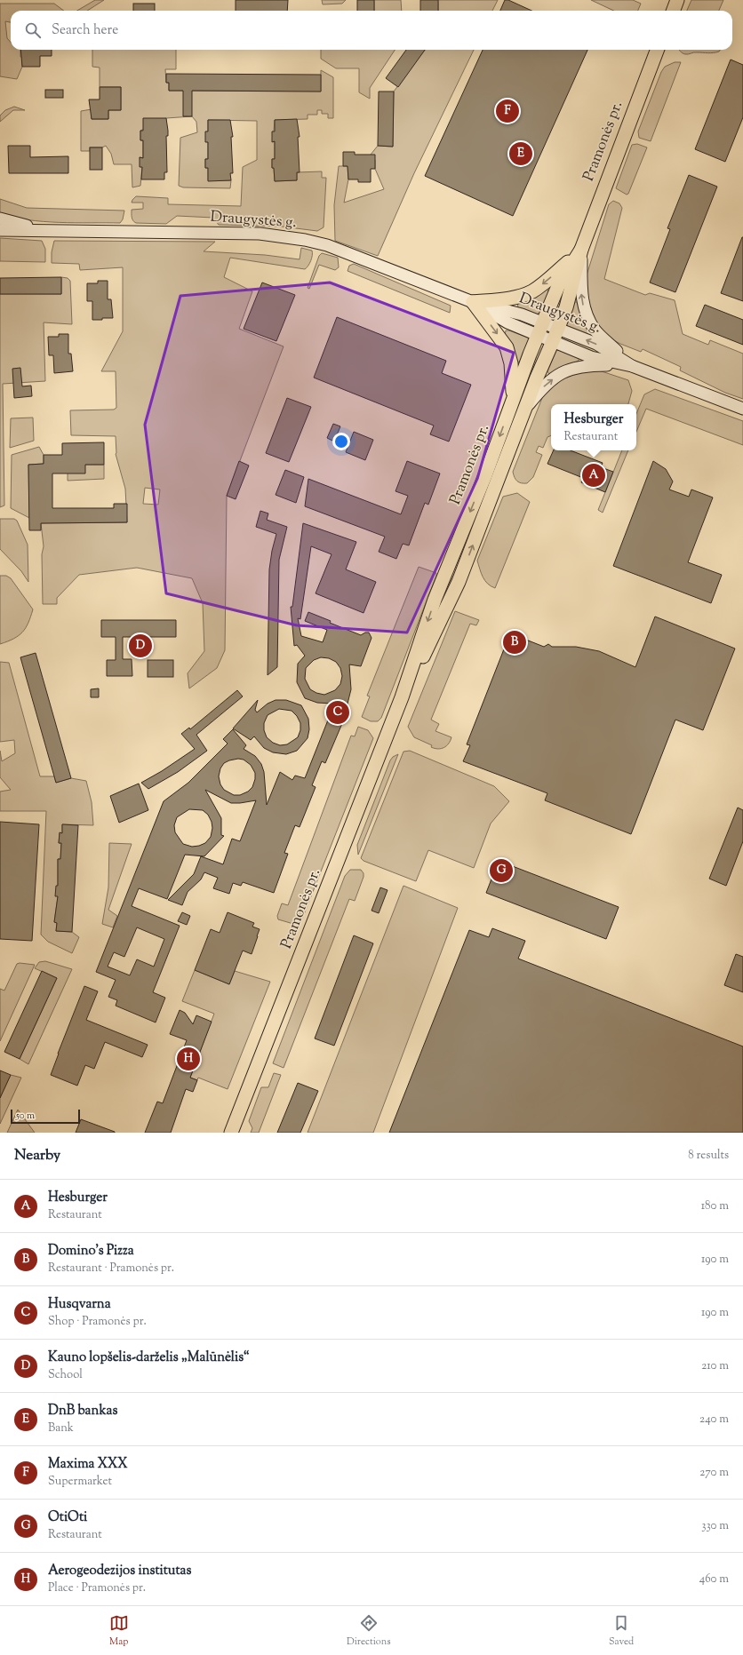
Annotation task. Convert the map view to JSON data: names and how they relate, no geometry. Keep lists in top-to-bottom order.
{
  "streets": {
    "main road": ["Pramonės pr.", "Draugystės g."]
  },
  "crossings": [
    ["Pramonės pr.", "Draugystės g."]
  ],
  "scale_bar": "50 m",
  "page": {
    "search": "Search here",
    "pins": [
      "F",
      "E",
      "A",
      "B",
      "D",
      "C",
      "G",
      "H"
    ],
    "popup": ["Hesburger", "Restaurant"],
    "scale": "50 m",
    "heading": ["Nearby", "8 results"],
    "list": [
      {
        "mark": "A",
        "name": "Hesburger",
        "note": "Restaurant",
        "value": "180 m"
      },
      {
        "mark": "B",
        "name": "Domino's Pizza",
        "note": "Restaurant · Pramonės pr.",
        "value": "190 m"
      },
      {
        "mark": "C",
        "name": "Husqvarna",
        "note": "Shop · Pramonės pr.",
        "value": "190 m"
      },
      {
        "mark": "D",
        "name": "Kauno lopšelis-darželis „Malūnėlis“",
        "note": "School",
        "value": "210 m"
      },
      {
        "mark": "E",
        "name": "DnB bankas",
        "note": "Bank",
        "value": "240 m"
      },
      {
        "mark": "F",
        "name": "Maxima XXX",
        "note": "Supermarket",
        "value": "270 m"
      },
      {
        "mark": "G",
        "name": "OtiOti",
        "note": "Restaurant",
        "value": "330 m"
      },
      {
        "mark": "H",
        "name": "Aerogeodezijos institutas",
        "note": "Place · Pramonės pr.",
        "value": "460 m"
      }
    ],
    "nav": ["Map", "Directions", "Saved"]
  }
}
